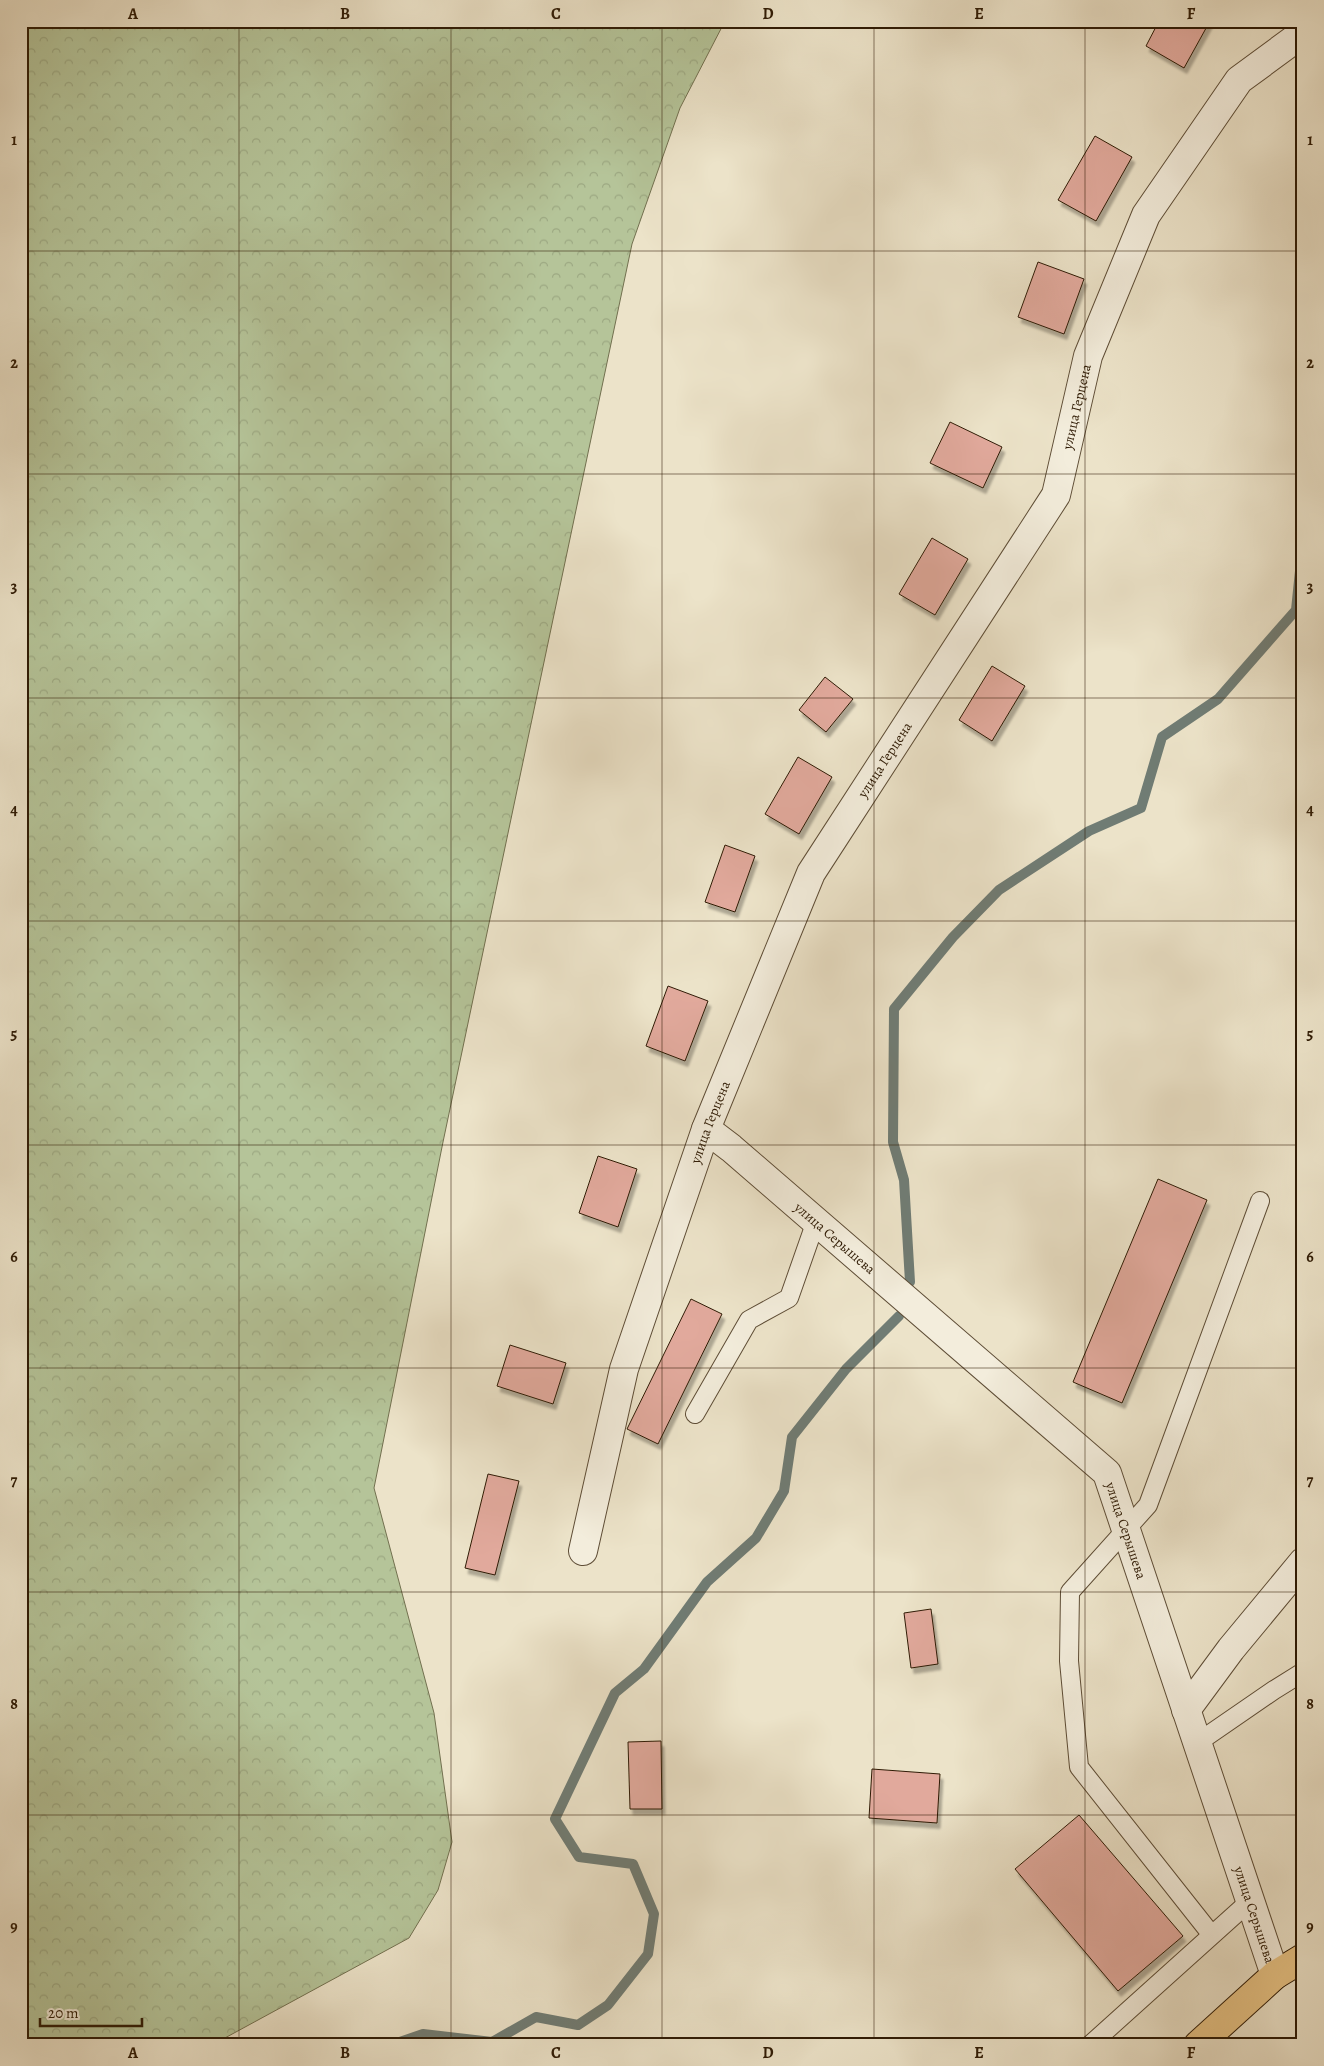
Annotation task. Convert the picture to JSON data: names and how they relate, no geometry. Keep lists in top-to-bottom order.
{
  "streets": {
    "street": ["улица Герцена", "улица Серышева"]
  },
  "crossings": [
    ["улица Герцена", "улица Серышева"]
  ],
  "scale_bar": "20 m",
  "grid": {
    "columns": [
      "A",
      "B",
      "C",
      "D",
      "E",
      "F"
    ],
    "rows": [
      "1",
      "2",
      "3",
      "4",
      "5",
      "6",
      "7",
      "8",
      "9"
    ]
  }
}
